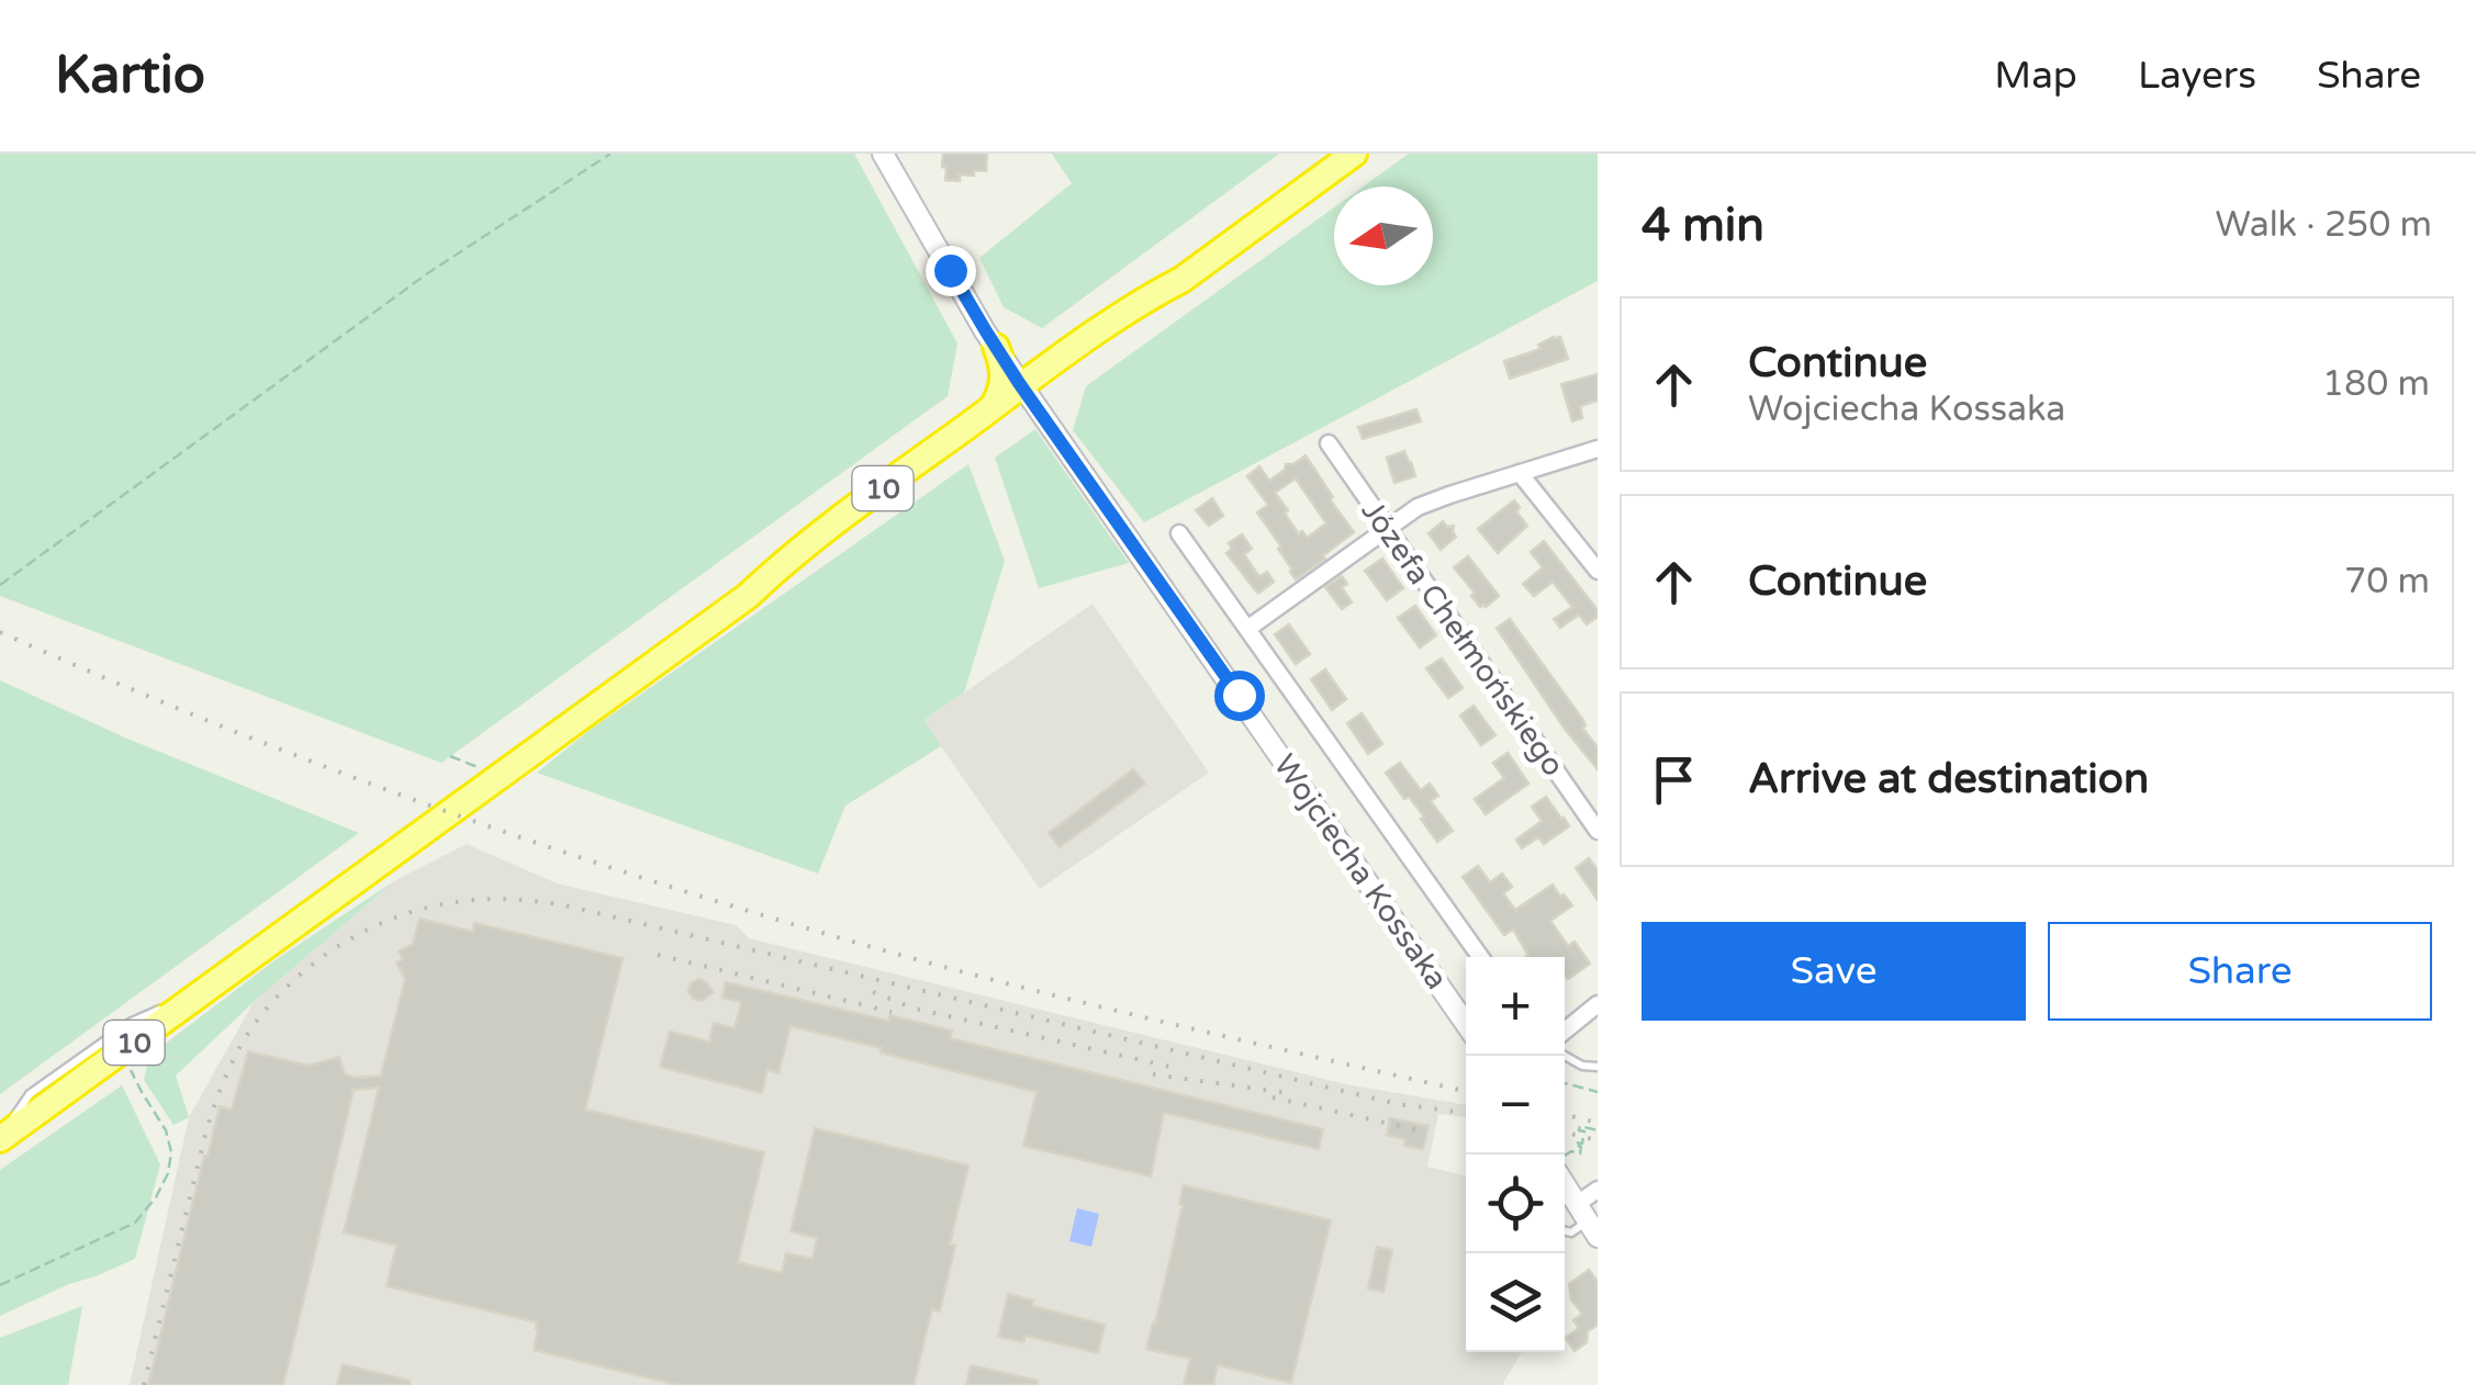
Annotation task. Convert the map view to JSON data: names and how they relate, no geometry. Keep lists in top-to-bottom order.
{
  "streets": {
    "highway": ["10"],
    "street": ["Józefa Chełmońskiego", "Wojciecha Kossaka"]
  },
  "crossings": [
    ["10", "Wojciecha Kossaka"]
  ],
  "north": "left",
  "page": {
    "header": "Kartio",
    "nav": ["Map", "Layers", "Share"],
    "heading": ["4 min", "Walk · 250 m"],
    "list": [
      ["Continue", "Wojciecha Kossaka", "180 m"],
      ["Continue", "70 m"],
      "Arrive at destination"
    ],
    "buttons": ["Save", "Share"],
    "map_buttons": ["+", "−"]
  }
}
